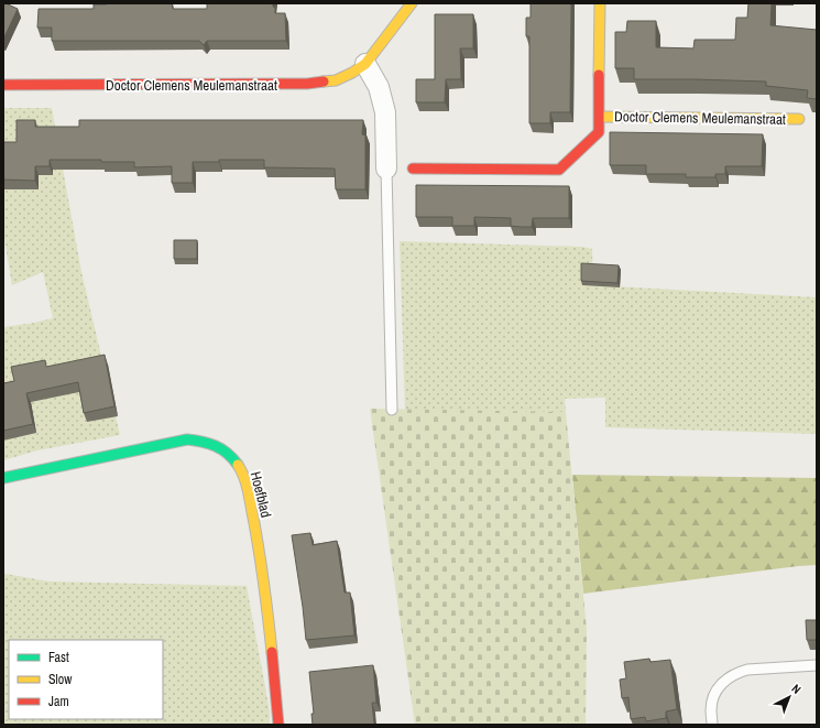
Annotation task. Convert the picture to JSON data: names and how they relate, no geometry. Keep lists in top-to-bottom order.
{
  "streets": {
    "street": ["Doctor Clemens Meulemanstraat", "Hoefblad"]
  },
  "legend": ["Fast", "Slow", "Jam"],
  "north": "top right"
}
